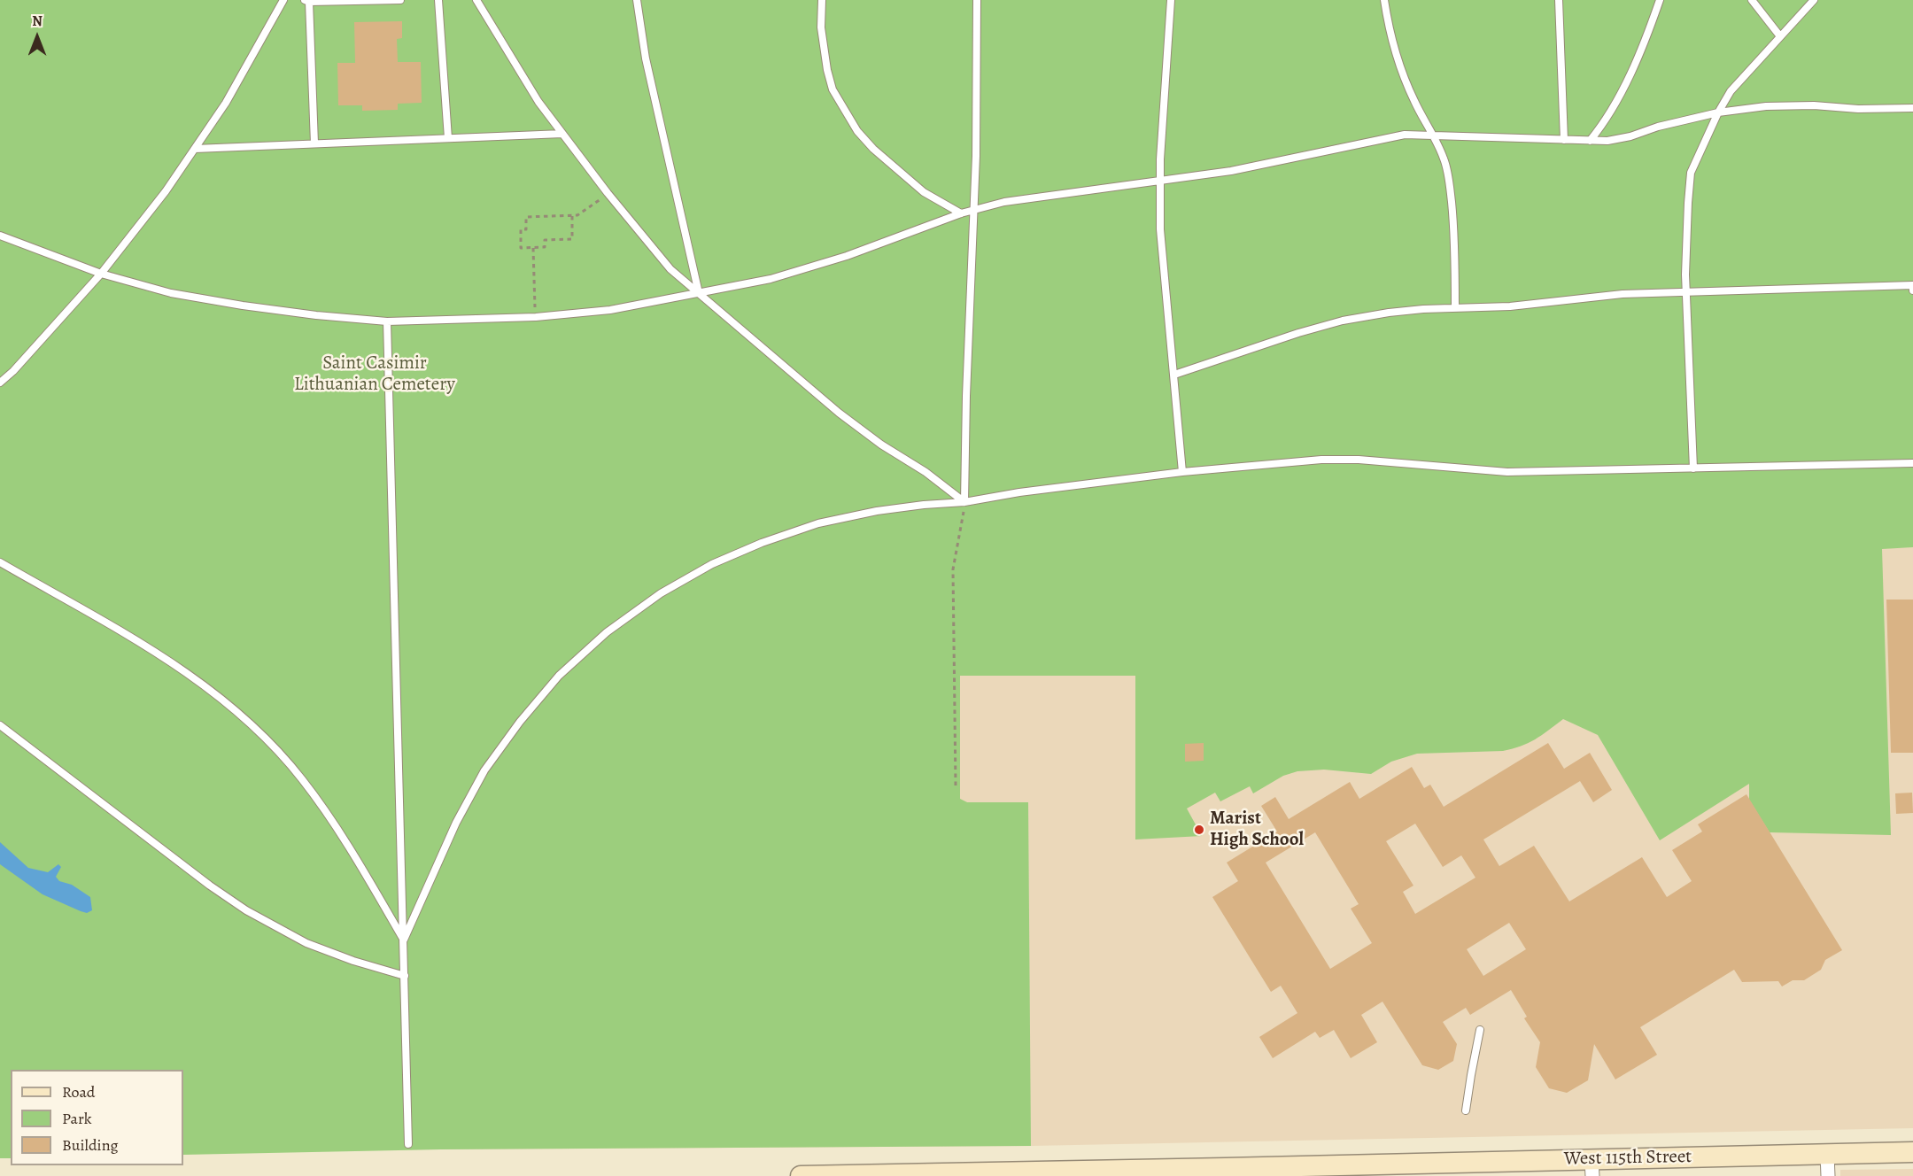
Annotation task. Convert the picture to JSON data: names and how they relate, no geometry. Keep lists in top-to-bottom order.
{
  "streets": {
    "street": ["West 115th Street"]
  },
  "parks": ["Saint Casimir Lithuanian Cemetery"],
  "places": ["Marist High School"],
  "legend": ["Road", "Park", "Building"],
  "north": "top"
}
